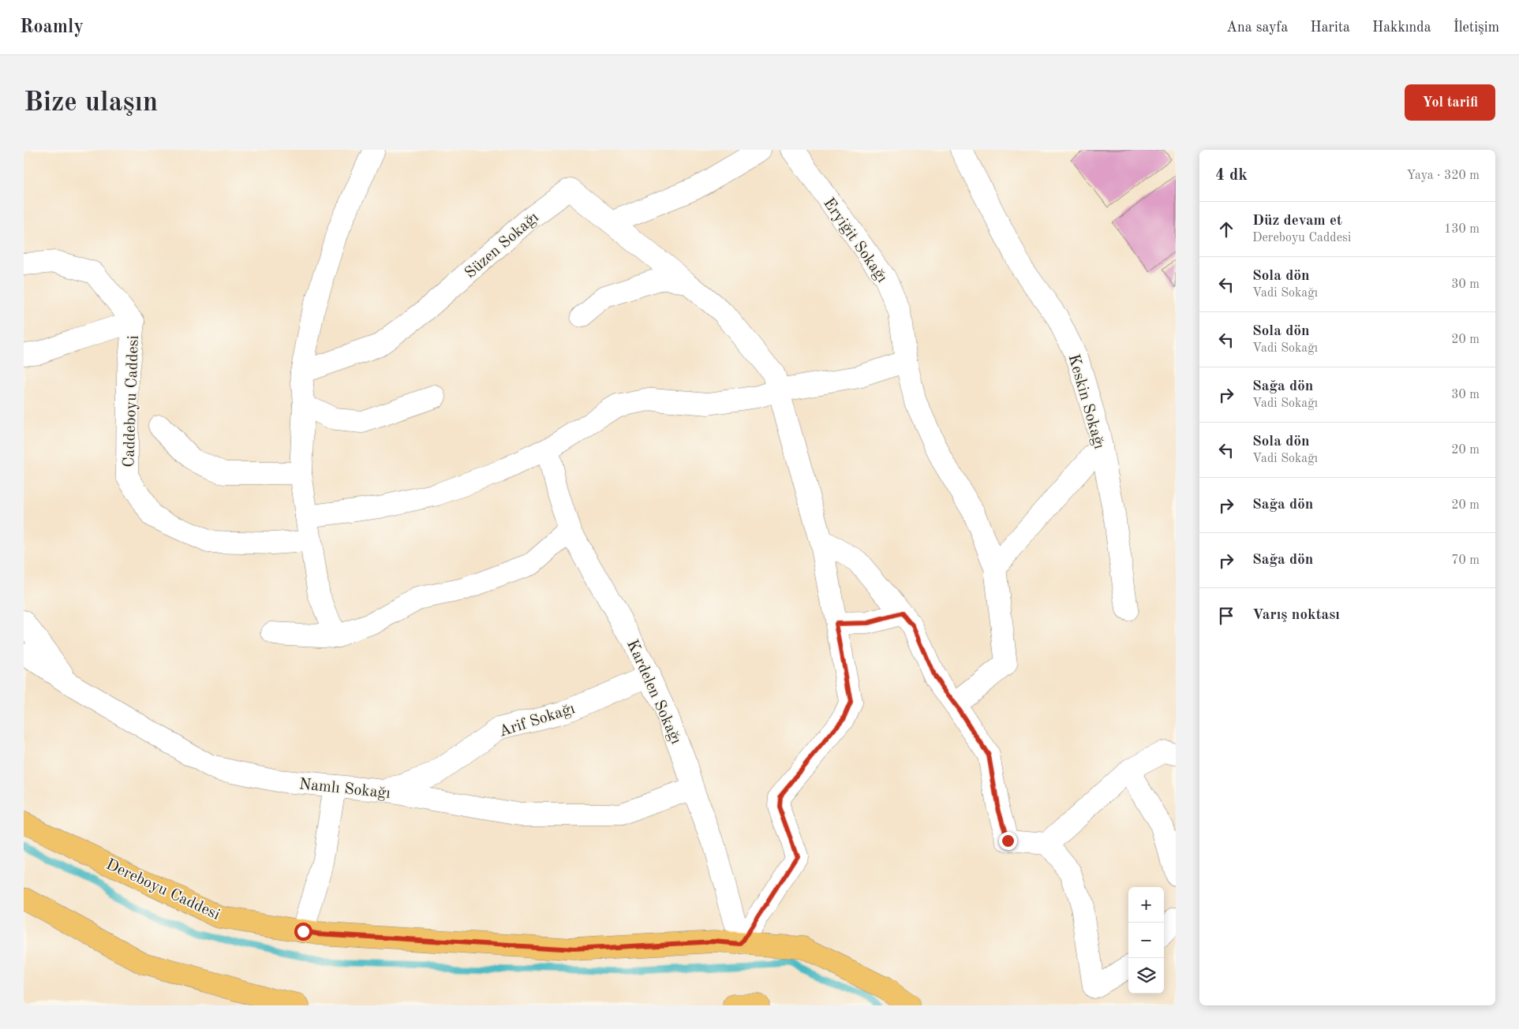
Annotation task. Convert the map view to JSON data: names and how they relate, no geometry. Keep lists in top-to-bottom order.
{
  "streets": {
    "main road": ["Dereboyu Caddesi"],
    "street": [
      "Eryiğit Sokağı",
      "Süzen Sokağı",
      "Caddeboyu Caddesi",
      "Keskin Sokağı",
      "Kardelen Sokağı",
      "Arif Sokağı",
      "Namlı Sokağı"
    ]
  },
  "crossings": [
    ["Süzen Sokağı", "Kardelen Sokağı"],
    ["Süzen Sokağı", "Dereboyu Caddesi"],
    ["Kardelen Sokağı", "Arif Sokağı"],
    ["Kardelen Sokağı", "Namlı Sokağı"],
    ["Kardelen Sokağı", "Dereboyu Caddesi"],
    ["Arif Sokağı", "Namlı Sokağı"]
  ],
  "page": {
    "header": "Roamly",
    "nav": [
      "Ana sayfa",
      "Harita",
      "Hakkında",
      "İletişim"
    ],
    "buttons": "Yol tarifi",
    "title": "Bize ulaşın",
    "heading": ["4 dk", "Yaya · 320 m"],
    "list": [
      ["Düz devam et", "Dereboyu Caddesi", "130 m"],
      ["Sola dön", "Vadi Sokağı", "30 m"],
      ["Sola dön", "Vadi Sokağı", "20 m"],
      ["Sağa dön", "Vadi Sokağı", "30 m"],
      ["Sola dön", "Vadi Sokağı", "20 m"],
      ["Sağa dön", "20 m"],
      ["Sağa dön", "70 m"],
      "Varış noktası"
    ],
    "map_buttons": ["+", "−"]
  }
}
